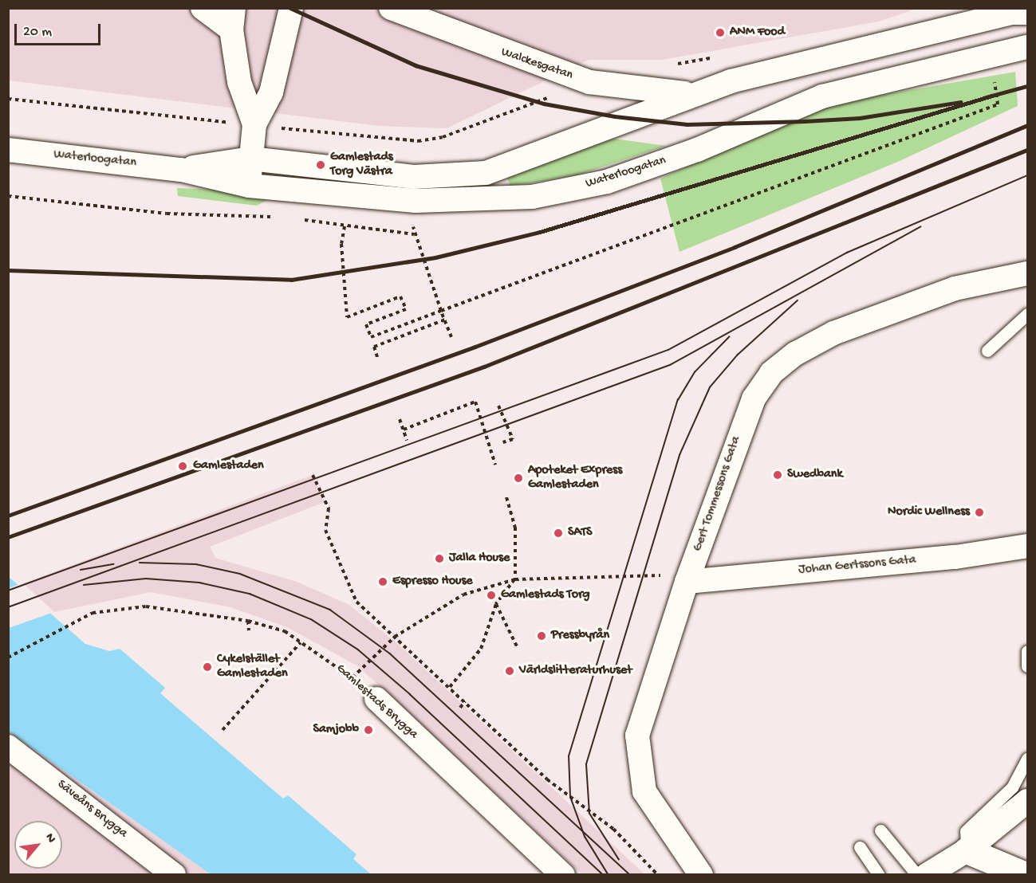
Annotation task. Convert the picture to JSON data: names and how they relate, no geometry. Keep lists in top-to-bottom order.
{
  "streets": {
    "street": [
      "Walckesgatan",
      "Waterloogatan",
      "Gert Tommessons Gata",
      "Johan Gertssons Gata",
      "Gamlestads Brygga",
      "Säveåns Brygga"
    ]
  },
  "crossings": [
    ["Walckesgatan", "Waterloogatan"],
    ["Gert Tommessons Gata", "Johan Gertssons Gata"]
  ],
  "places": [
    "ANM Food",
    "Gamlestads Torg Västra",
    "Gamlestaden",
    "Swedbank",
    "Apoteket Express Gamlestaden",
    "Nordic Wellness",
    "SATS",
    "Jalla House",
    "Espresso House",
    "Gamlestads Torg",
    "Pressbyrån",
    "Cykelstället Gamlestaden",
    "Världslitteraturhuset",
    "Samjobb"
  ],
  "scale_bar": "20 m",
  "north": "top right"
}
